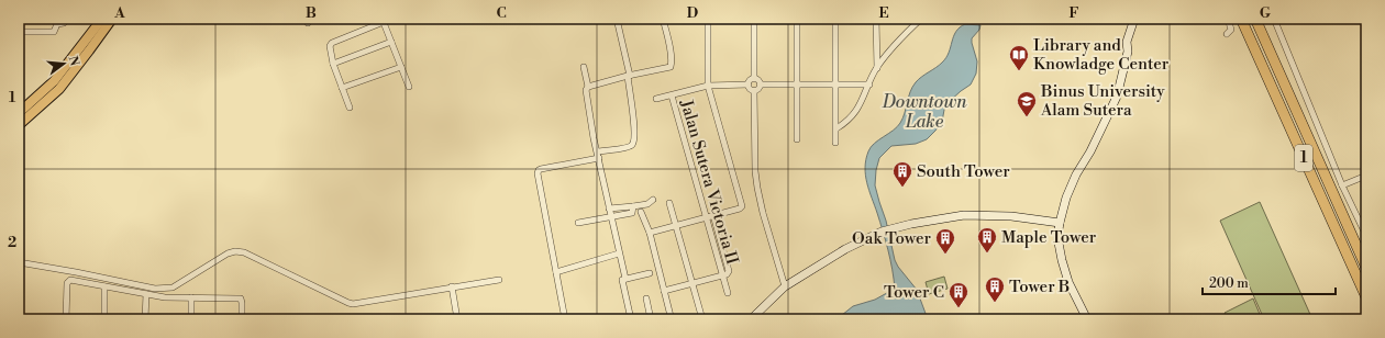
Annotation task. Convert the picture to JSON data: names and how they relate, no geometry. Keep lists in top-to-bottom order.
{
  "streets": {
    "highway": ["1"],
    "street": ["Jalan Sutera Victoria II"]
  },
  "water": ["Downtown Lake"],
  "places": {
    "library": ["Library and Knowladge Center"],
    "school or university": ["Binus University Alam Sutera"],
    "building": [
      "South Tower",
      "Maple Tower",
      "Oak Tower",
      "Tower B",
      "Tower C"
    ]
  },
  "scale_bar": "200 m",
  "north": "right",
  "grid": {
    "columns": [
      "A",
      "B",
      "C",
      "D",
      "E",
      "F",
      "G"
    ],
    "rows": ["1", "2"]
  }
}
